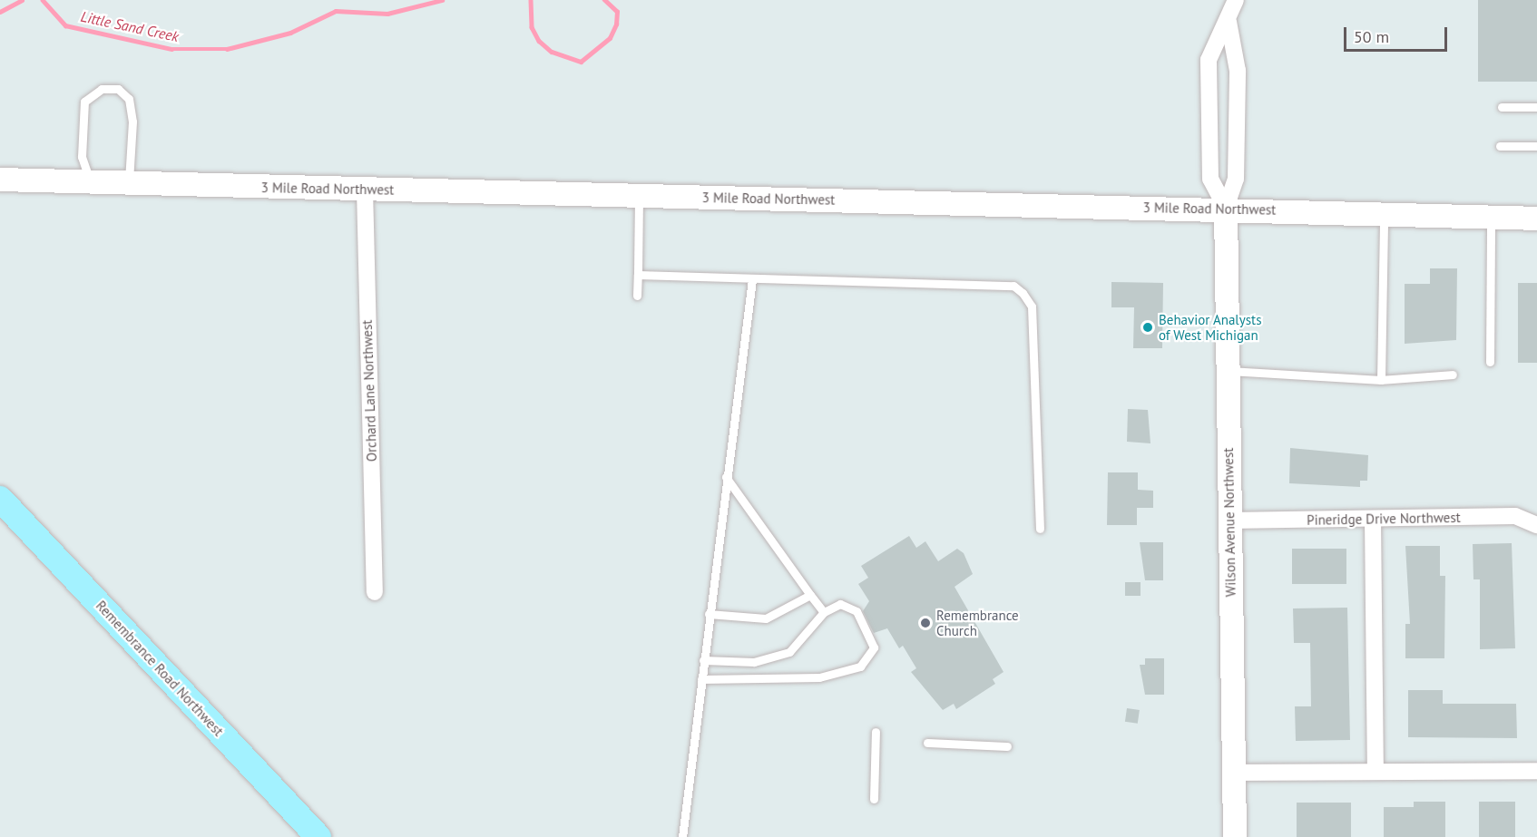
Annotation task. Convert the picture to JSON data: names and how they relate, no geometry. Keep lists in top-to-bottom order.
{
  "streets": {
    "main road": ["Remembrance Road Northwest"],
    "street": [
      "3 Mile Road Northwest",
      "Orchard Lane Northwest",
      "Pineridge Drive Northwest",
      "Wilson Avenue Northwest"
    ]
  },
  "crossings": [
    ["3 Mile Road Northwest", "Orchard Lane Northwest"],
    ["3 Mile Road Northwest", "Wilson Avenue Northwest"],
    ["Pineridge Drive Northwest", "Wilson Avenue Northwest"]
  ],
  "water": ["Little Sand Creek"],
  "places": ["Behavior Analysts of West Michigan", "Remembrance Church"],
  "scale_bar": "50 m"
}
